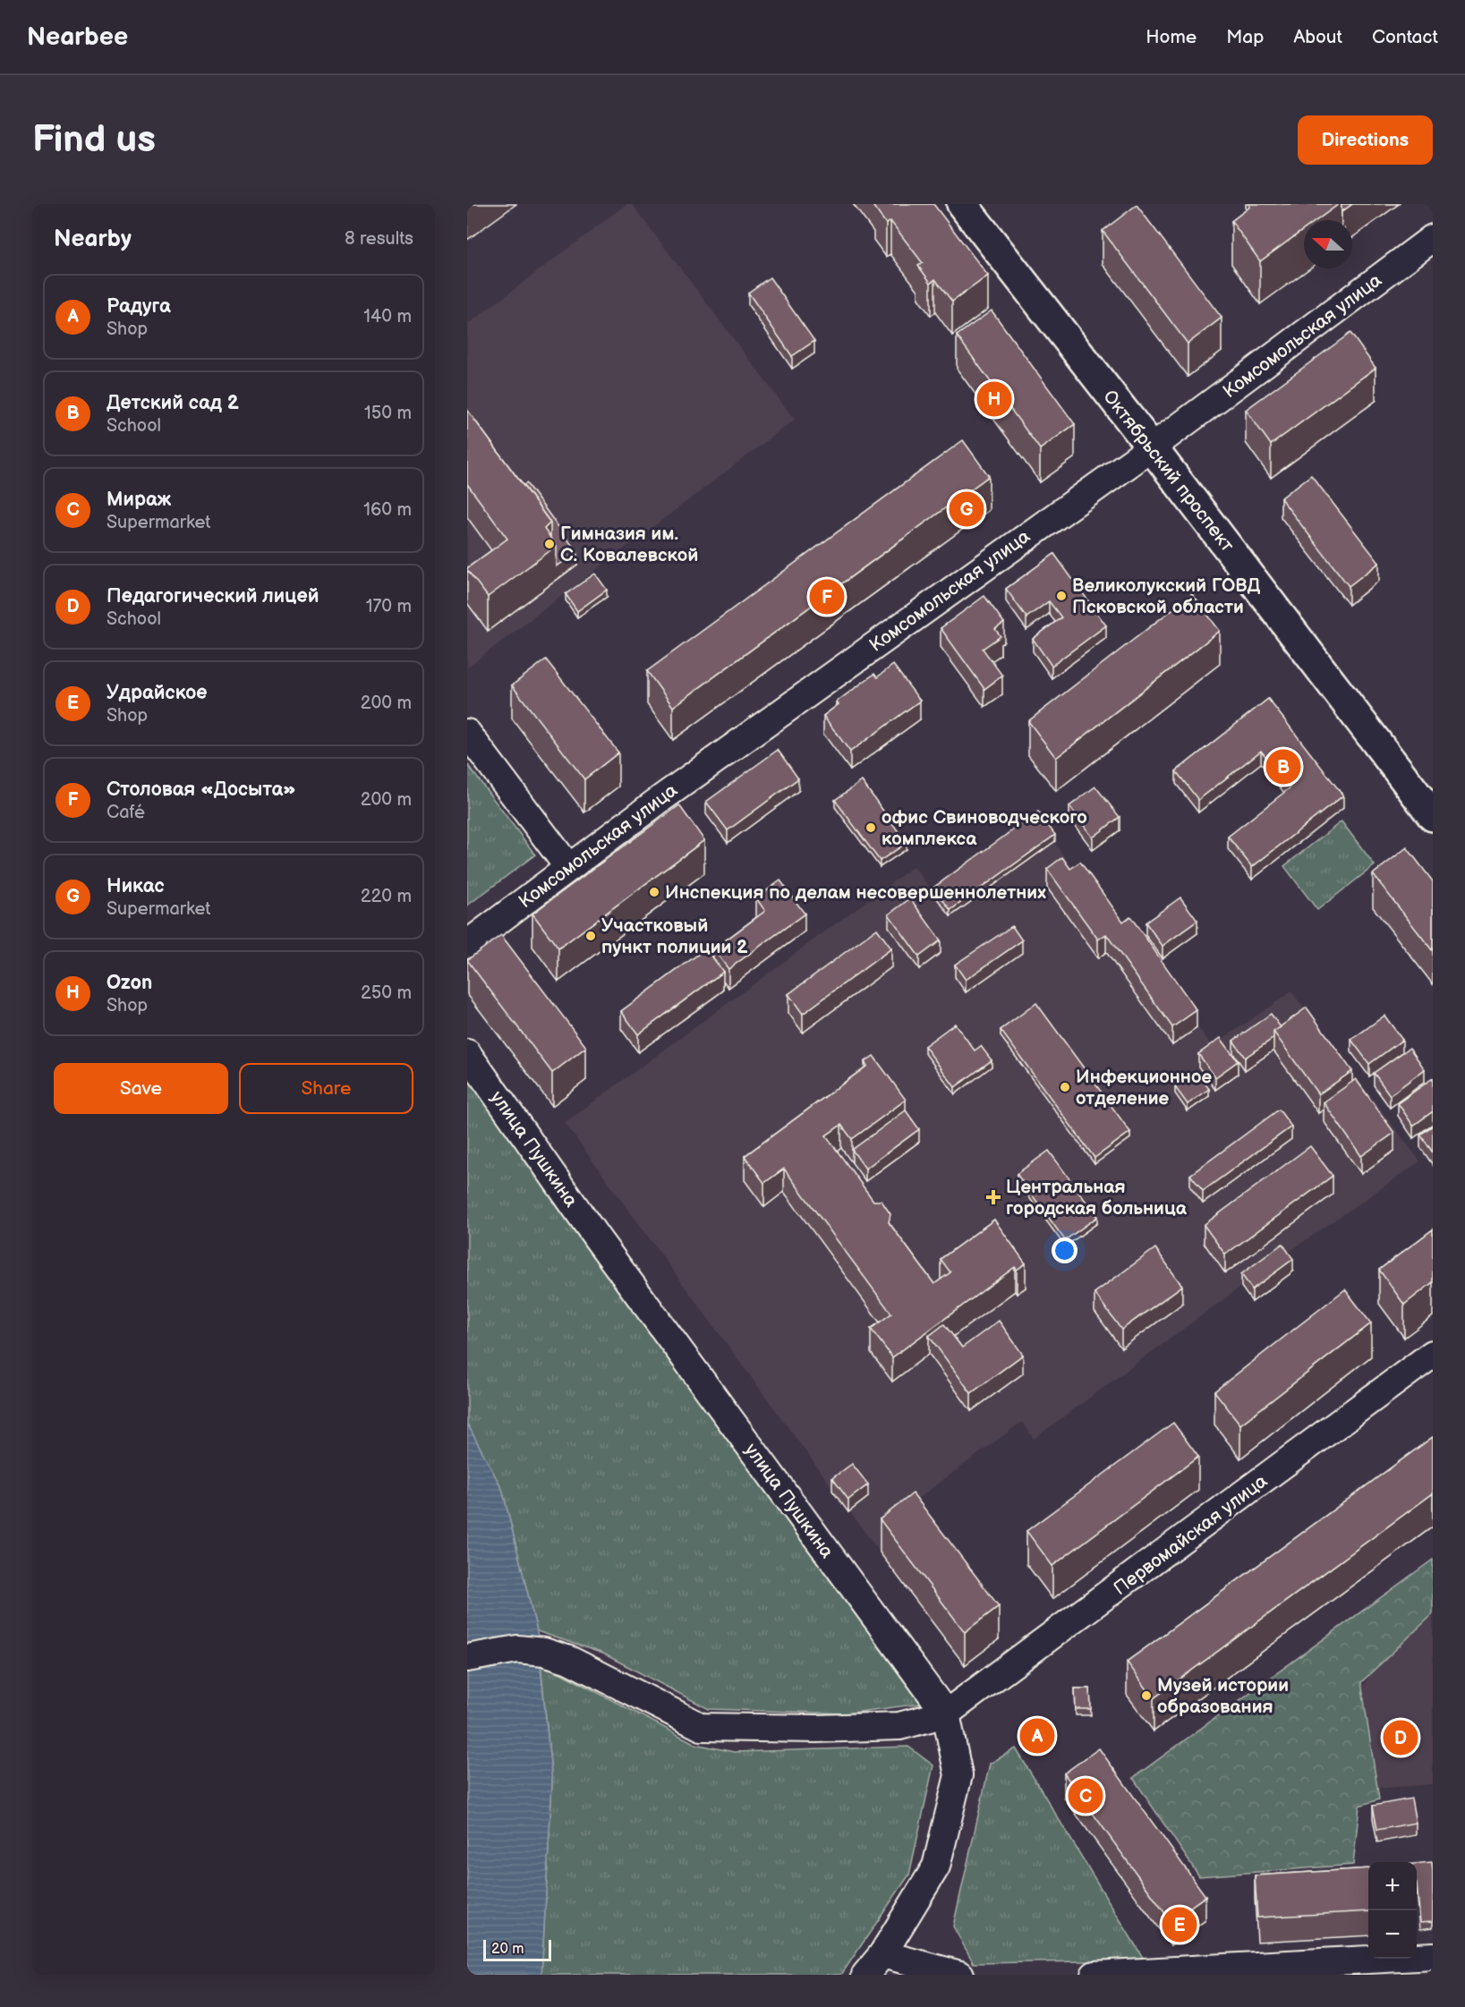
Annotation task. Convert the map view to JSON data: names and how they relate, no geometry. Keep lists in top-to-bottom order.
{
  "streets": {
    "main road": ["Октябрьский проспект"],
    "street": ["Комсомольская улица", "улица Пушкина", "Первомайская улица"]
  },
  "crossings": [
    ["Комсомольская улица", "Октябрьский проспект"],
    ["улица Пушкина", "Первомайская улица"]
  ],
  "places": {
    "other": [
      "Гимназия им. С. Ковалевской",
      "Великолукский ГОВД Псковской области",
      "офис Свиноводческого комплекса",
      "Инспекция по делам несовершеннолетних",
      "Участковый пункт полиции 2",
      "Инфекционное отделение",
      "Музей истории образования"
    ],
    "health": ["Центральная городская больница"]
  },
  "scale_bar": "20 m",
  "north": "left",
  "page": {
    "header": "Nearbee",
    "nav": [
      "Home",
      "Map",
      "About",
      "Contact"
    ],
    "buttons": [
      "Directions",
      ["Save", "Share"]
    ],
    "title": "Find us",
    "heading": ["Nearby", "8 results"],
    "list": [
      {
        "mark": "A",
        "name": "Радуга",
        "note": "Shop",
        "value": "140 m"
      },
      {
        "mark": "B",
        "name": "Детский сад 2",
        "note": "School",
        "value": "150 m"
      },
      {
        "mark": "C",
        "name": "Мираж",
        "note": "Supermarket",
        "value": "160 m"
      },
      {
        "mark": "D",
        "name": "Педагогический лицей",
        "note": "School",
        "value": "170 m"
      },
      {
        "mark": "E",
        "name": "Удрайское",
        "note": "Shop",
        "value": "200 m"
      },
      {
        "mark": "F",
        "name": "Столовая «Досыта»",
        "note": "Café",
        "value": "200 m"
      },
      {
        "mark": "G",
        "name": "Никас",
        "note": "Supermarket",
        "value": "220 m"
      },
      {
        "mark": "H",
        "name": "Ozon",
        "note": "Shop",
        "value": "250 m"
      }
    ],
    "pins": [
      "H",
      "G",
      "F",
      "B",
      "A",
      "D",
      "C",
      "E"
    ],
    "map_buttons": ["+", "−"],
    "scale": "20 m"
  }
}
